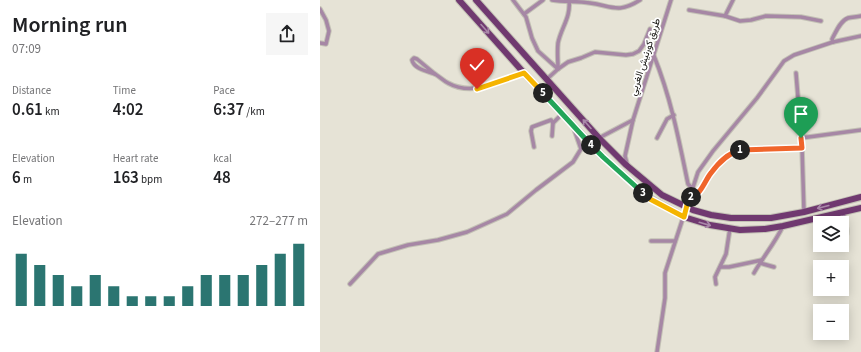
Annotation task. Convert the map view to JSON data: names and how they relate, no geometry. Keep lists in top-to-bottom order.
{
  "streets": {
    "street": ["طريق كورنيش الغربي"]
  },
  "page": {
    "heading": ["Morning run", "07:09"],
    "stats": [
      ["Distance", "0.61 km"],
      ["Time", "4:02"],
      ["Pace", "6:37 /km"],
      ["Elevation", "6 m"],
      ["Heart rate", "163 bpm"],
      ["kcal", "48"]
    ],
    "pins": [
      "5",
      "4",
      "1",
      "3",
      "2"
    ],
    "chart": ["Elevation", "272–277 m"],
    "map_buttons": ["+", "−"]
  }
}
